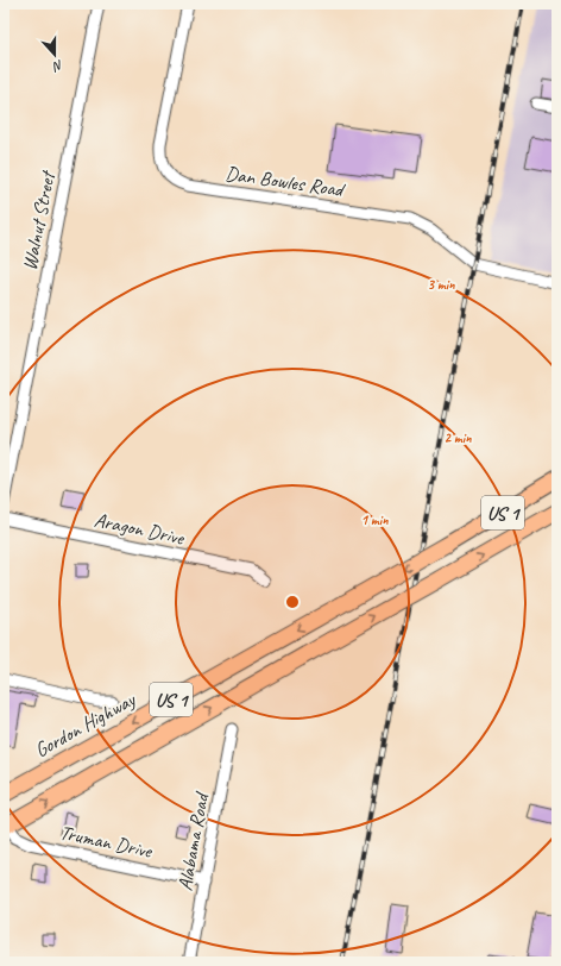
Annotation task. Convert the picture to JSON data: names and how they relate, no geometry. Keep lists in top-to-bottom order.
{
  "streets": {
    "highway": ["US 1", "Gordon Highway"],
    "street": [
      "Dan Bowles Road",
      "Walnut Street",
      "Aragon Drive",
      "Truman Drive",
      "Alabama Road"
    ]
  },
  "crossings": [
    ["US 1", "Truman Drive"],
    ["Truman Drive", "Alabama Road"]
  ],
  "north": "bottom",
  "rings": ["3 min", "2 min", "1 min"]
}
